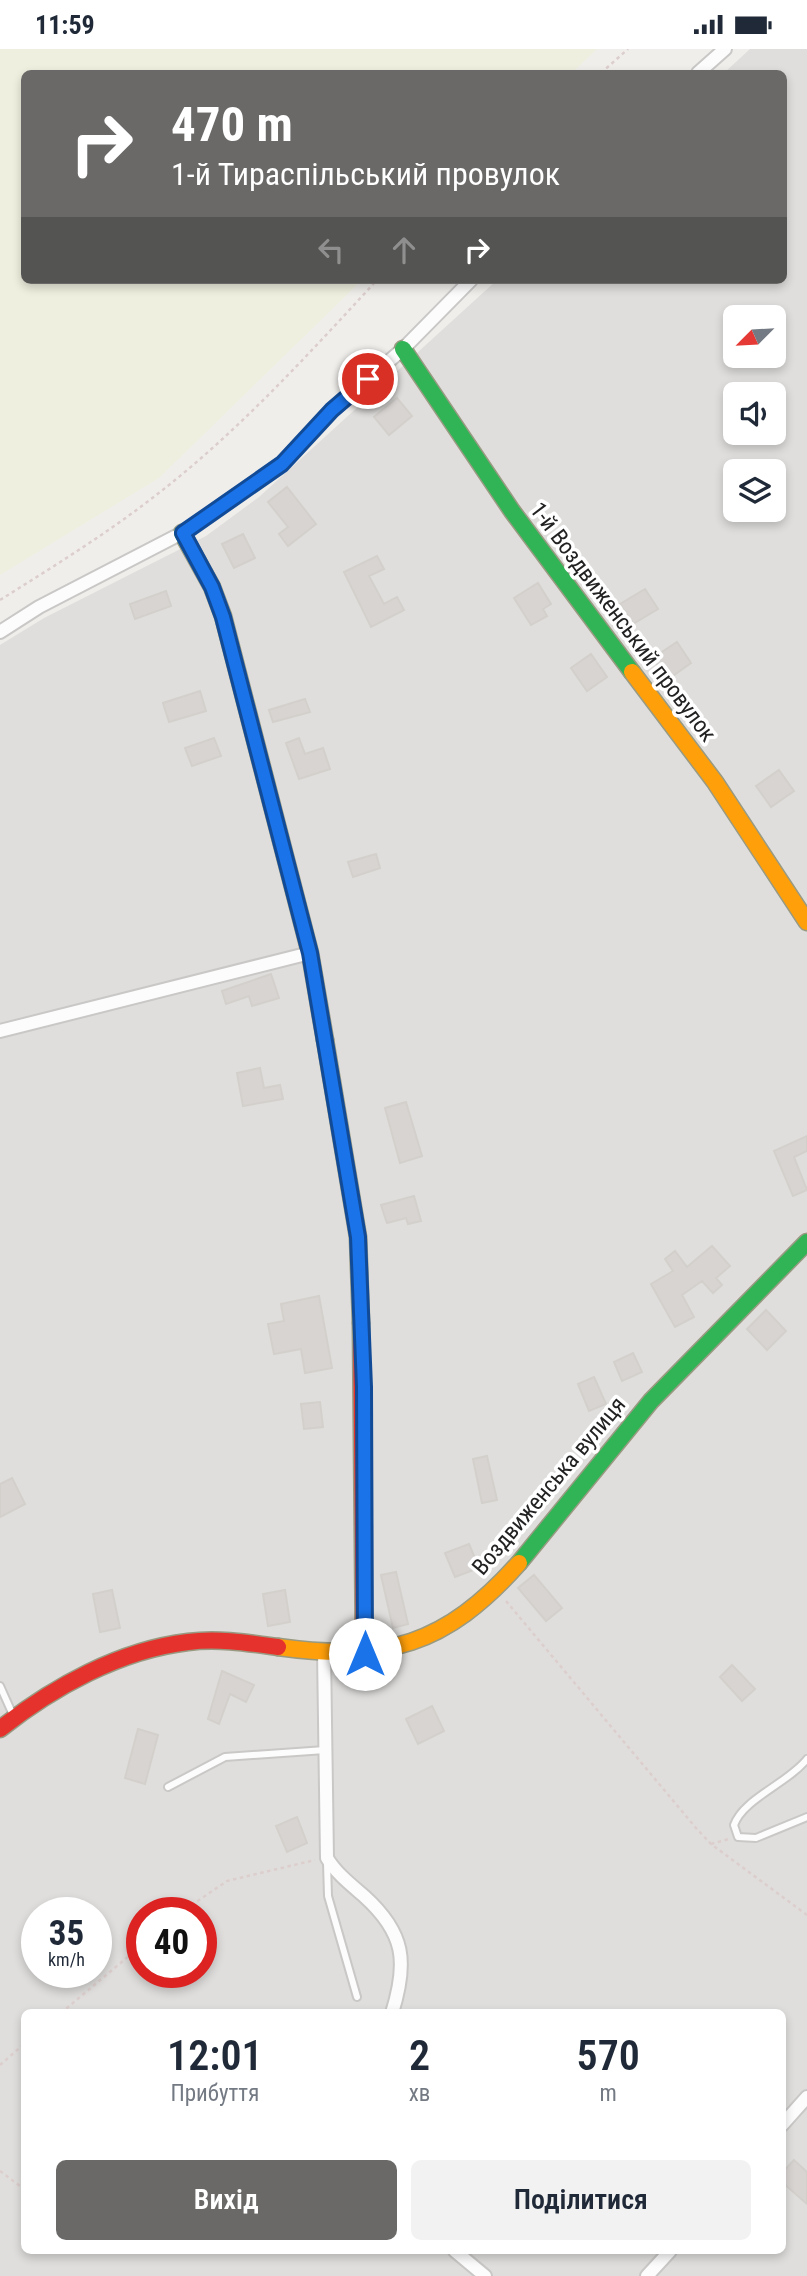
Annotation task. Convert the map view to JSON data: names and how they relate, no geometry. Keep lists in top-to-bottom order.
{
  "streets": {
    "street": ["1-й Воздвиженський провулок", "Воздвиженська вулиця"]
  },
  "north": "bottom left",
  "page": {
    "status": "11:59",
    "turn": ["470 m", "1-й Тираспільський провулок"],
    "speed": "35 km/h",
    "limit": "40",
    "eta": [
      "12:01",
      "Прибуття",
      "2",
      "хв",
      "570",
      "m"
    ],
    "buttons": ["Вихід", "Поділитися"]
  }
}
